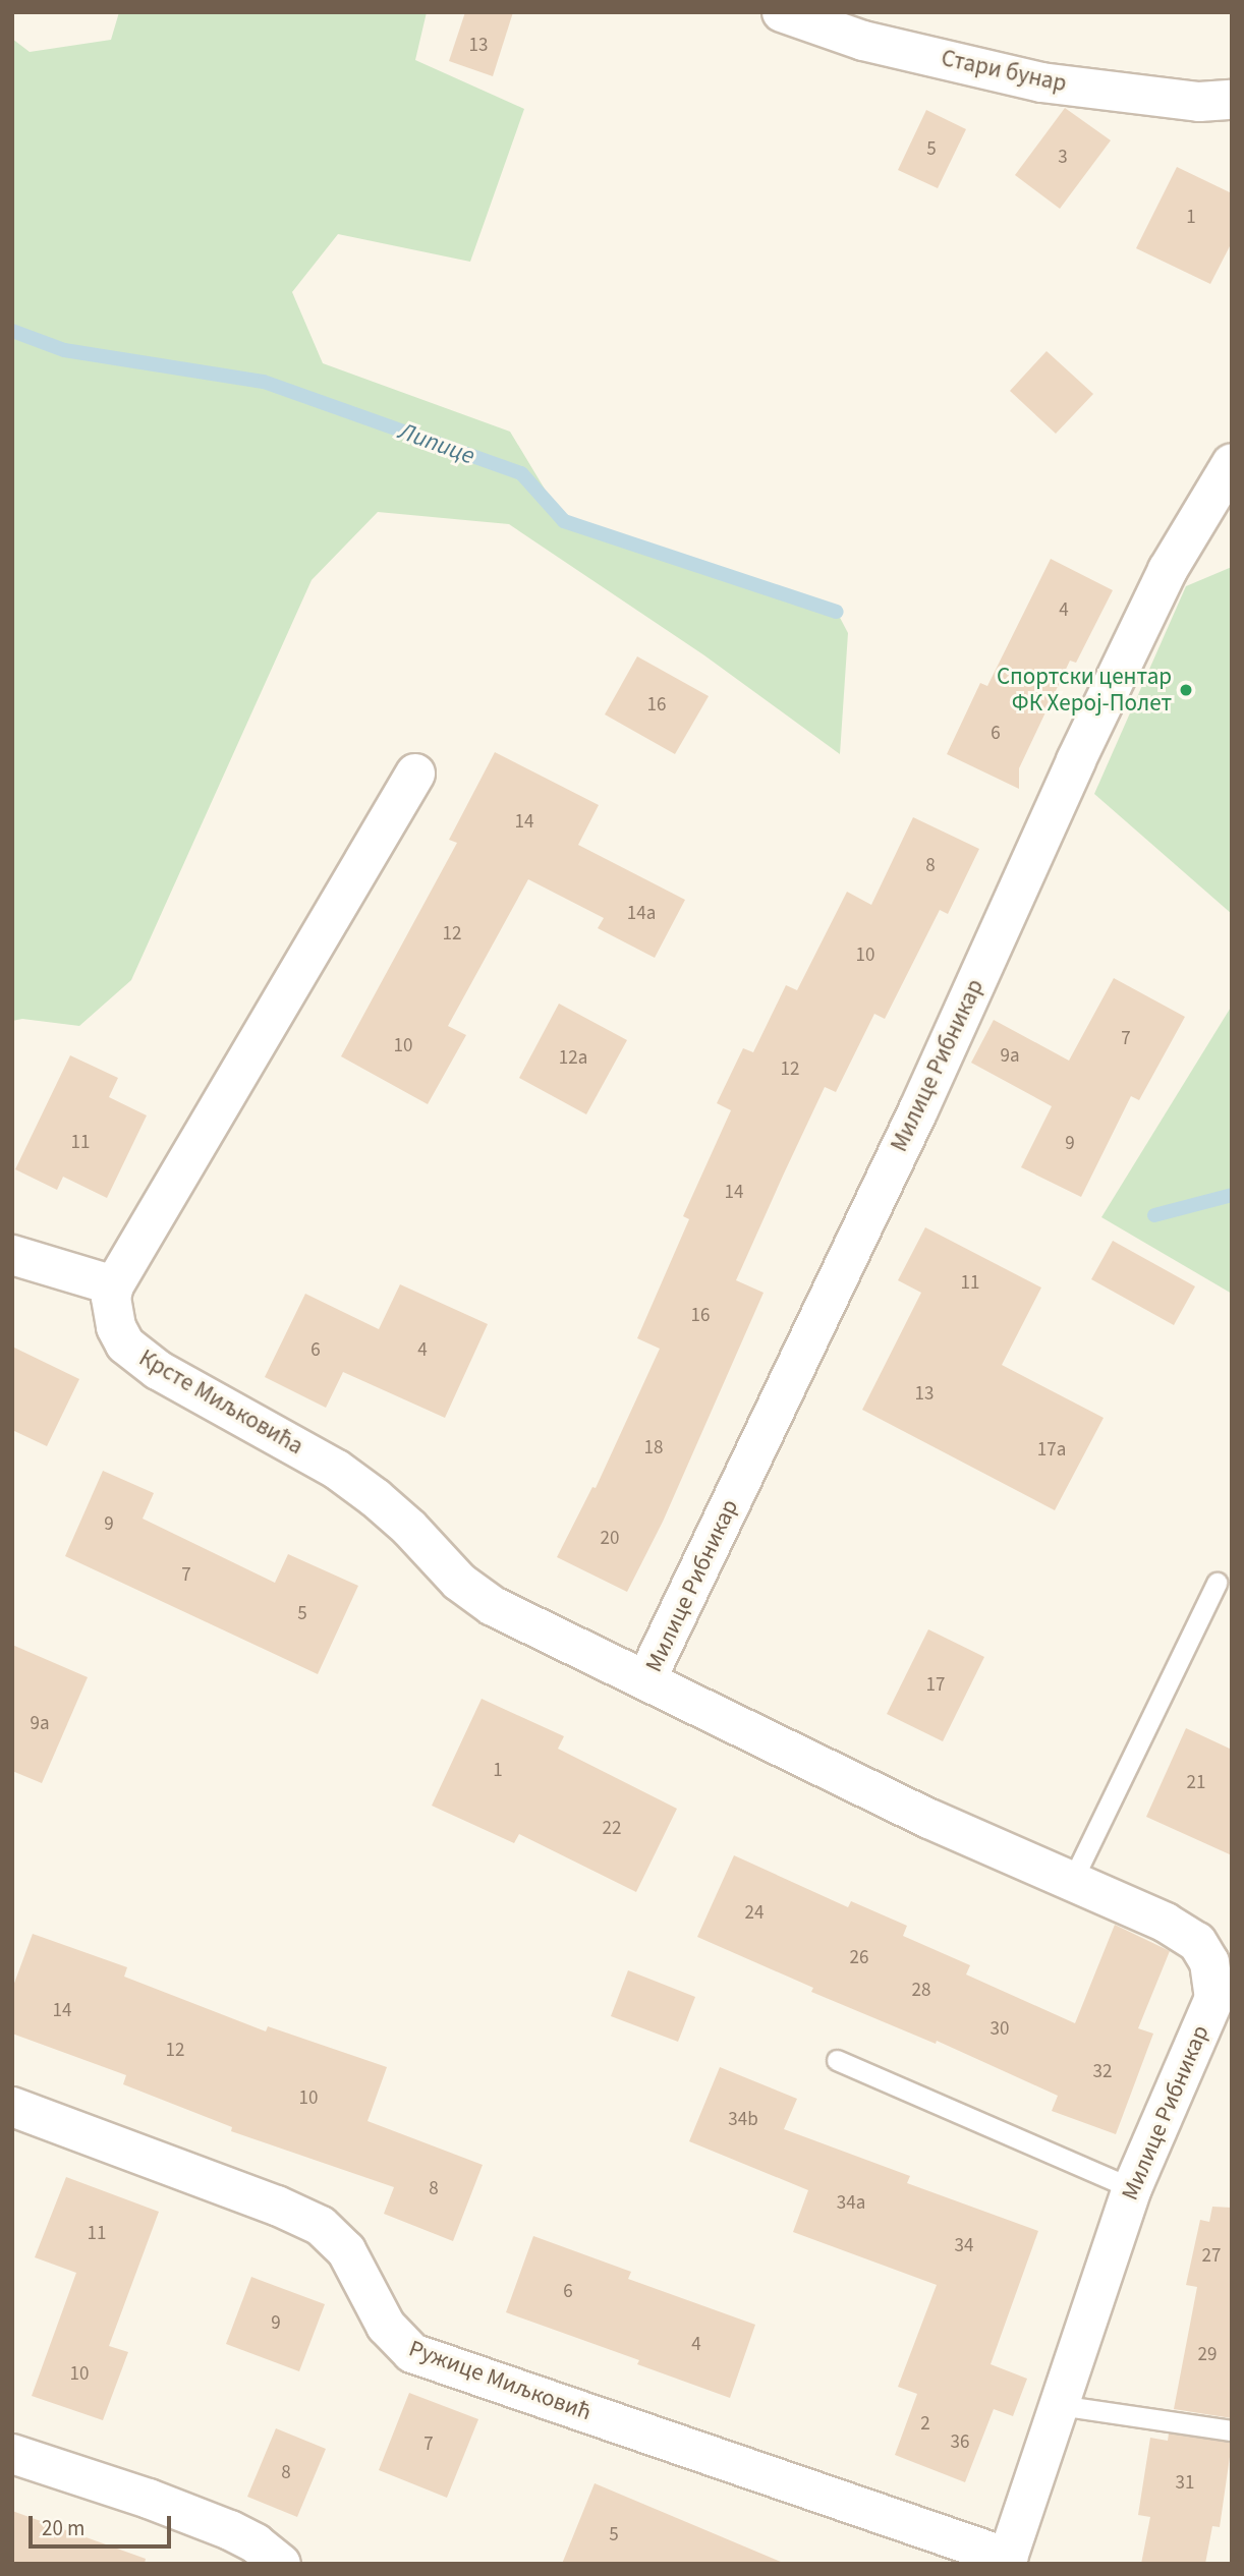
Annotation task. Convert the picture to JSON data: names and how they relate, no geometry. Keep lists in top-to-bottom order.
{
  "streets": {
    "street": [
      "Стари бунар",
      "Милице Рибникар",
      "Крсте Миљковића",
      "Ружице Миљковић"
    ]
  },
  "crossings": [
    ["Милице Рибникар", "Крсте Миљковића"],
    ["Милице Рибникар", "Ружице Миљковић"]
  ],
  "water": ["Липице"],
  "places": ["Спортски центар ФК Херој-Полет"],
  "house_numbers": [
    "13",
    "5",
    "3",
    "1",
    "4",
    "16",
    "6",
    "14",
    "8",
    "14a",
    "12",
    "10",
    "7",
    "10",
    "9a",
    "12a",
    "12",
    "11",
    "9",
    "14",
    "11",
    "16",
    "6",
    "4",
    "13",
    "18",
    "17a",
    "9",
    "20",
    "7",
    "5",
    "17",
    "9a",
    "1",
    "21",
    "22",
    "24",
    "26",
    "28",
    "14",
    "30",
    "12",
    "32",
    "10",
    "34b",
    "8",
    "34a",
    "11",
    "34",
    "27",
    "6",
    "9",
    "4",
    "29",
    "10",
    "2",
    "36",
    "7",
    "8",
    "31",
    "5"
  ],
  "scale_bar": "20 m"
}
